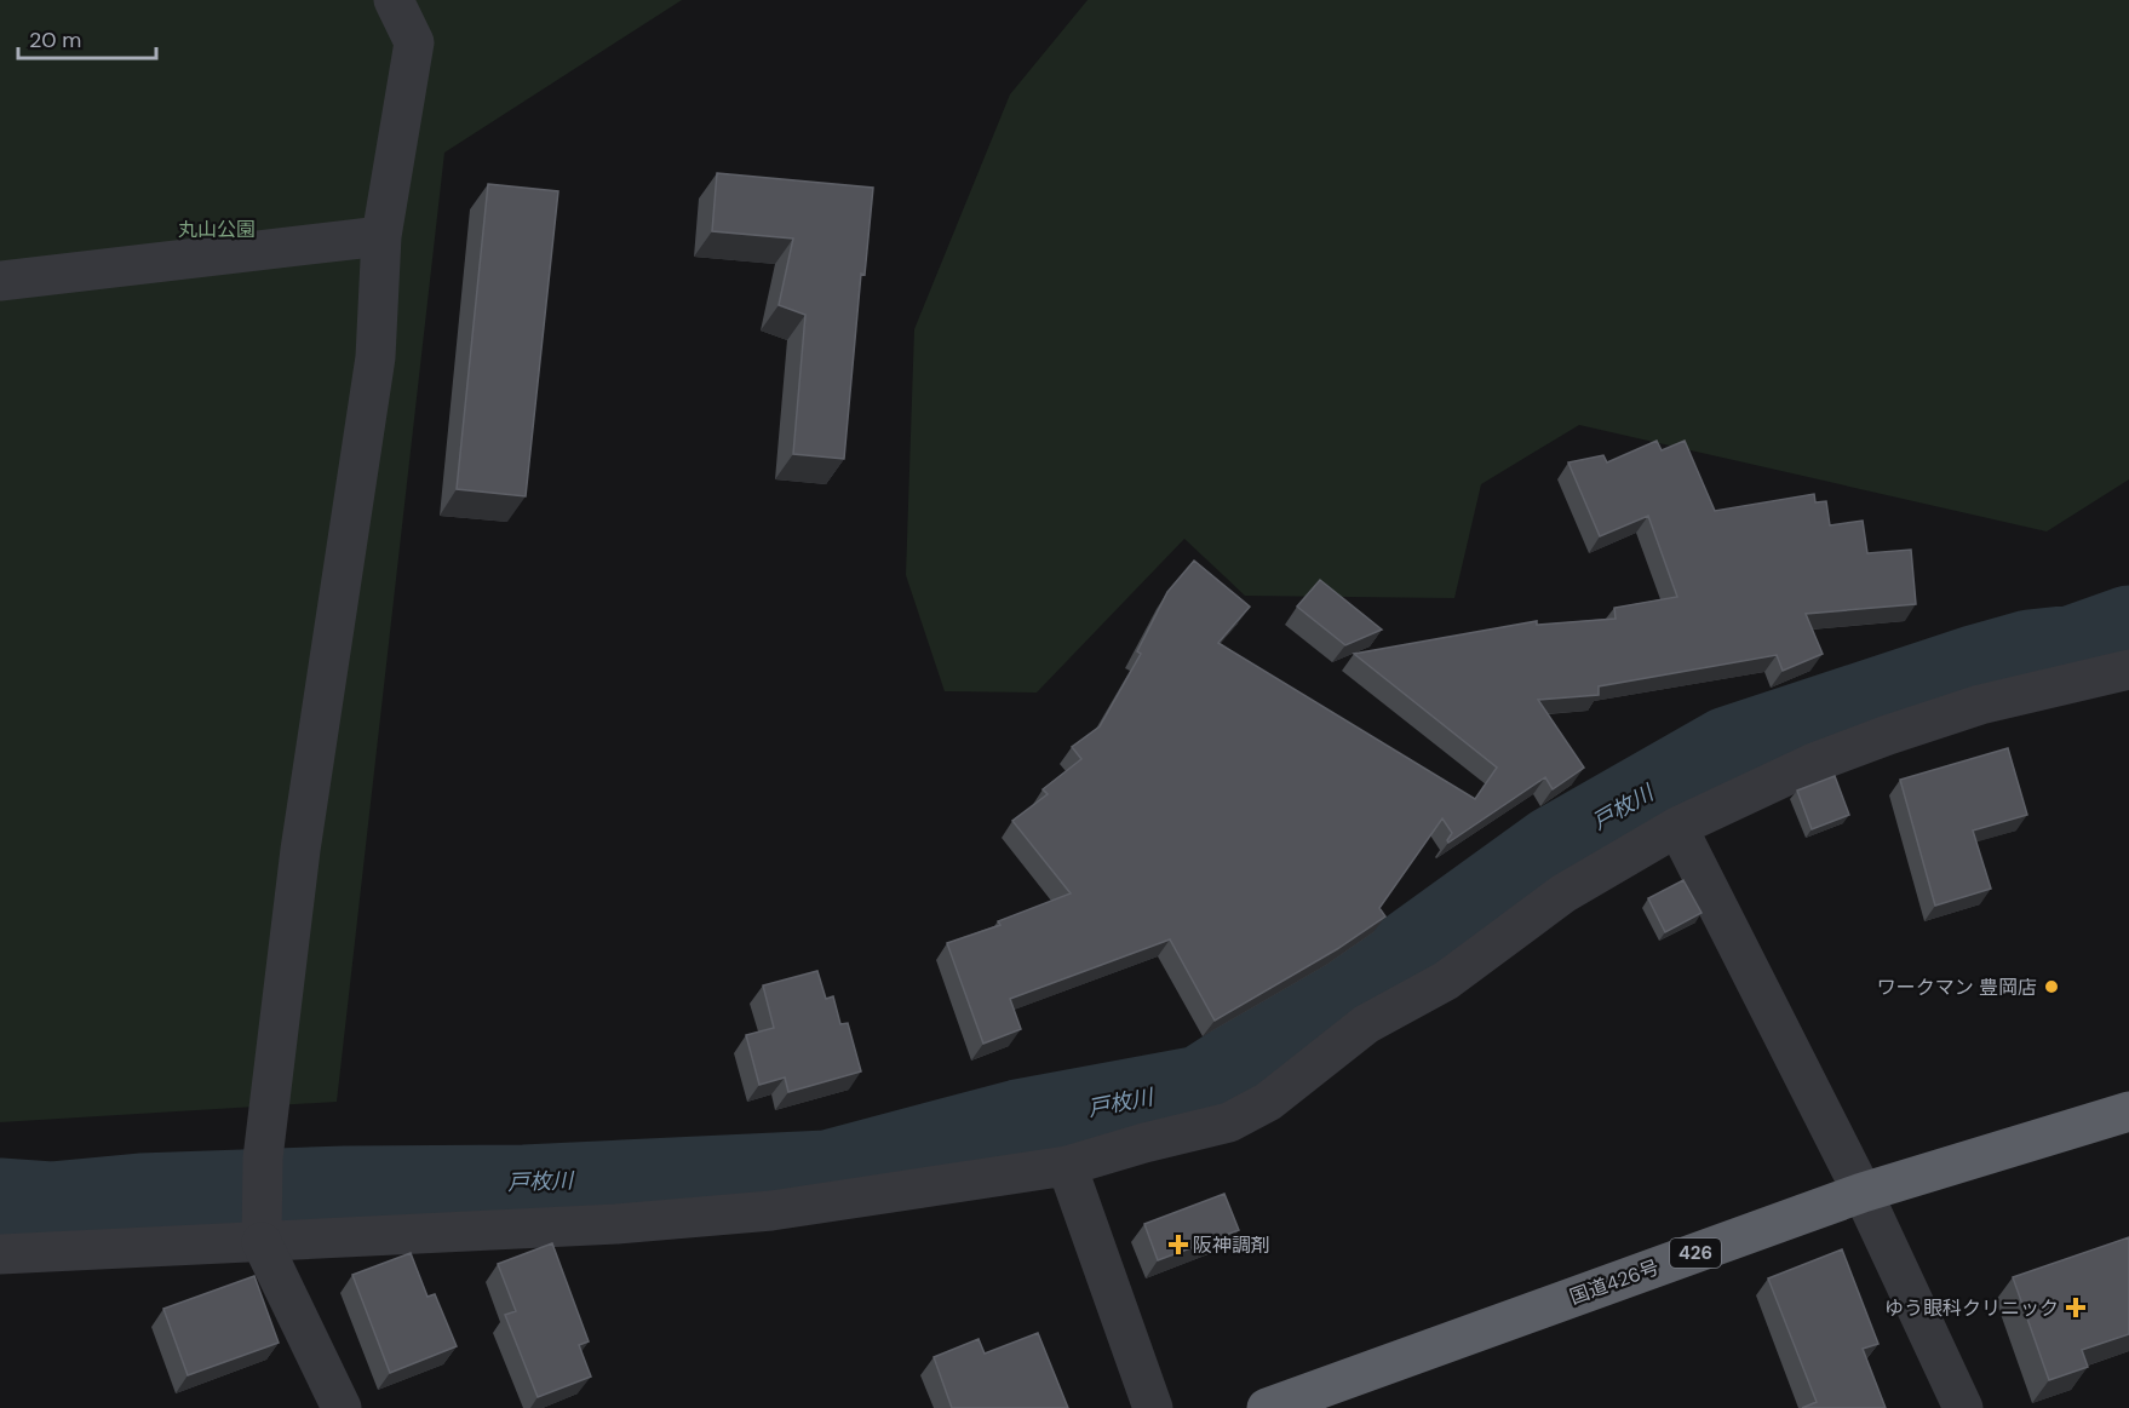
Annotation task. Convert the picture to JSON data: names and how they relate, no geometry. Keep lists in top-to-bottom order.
{
  "streets": {
    "highway": ["426", "国道426号"]
  },
  "water": ["戸枚川"],
  "parks": ["丸山公園"],
  "places": {
    "other": ["ワークマン 豊岡店"],
    "health": ["阪神調剤", "ゆう眼科クリニック"]
  },
  "scale_bar": "20 m"
}
